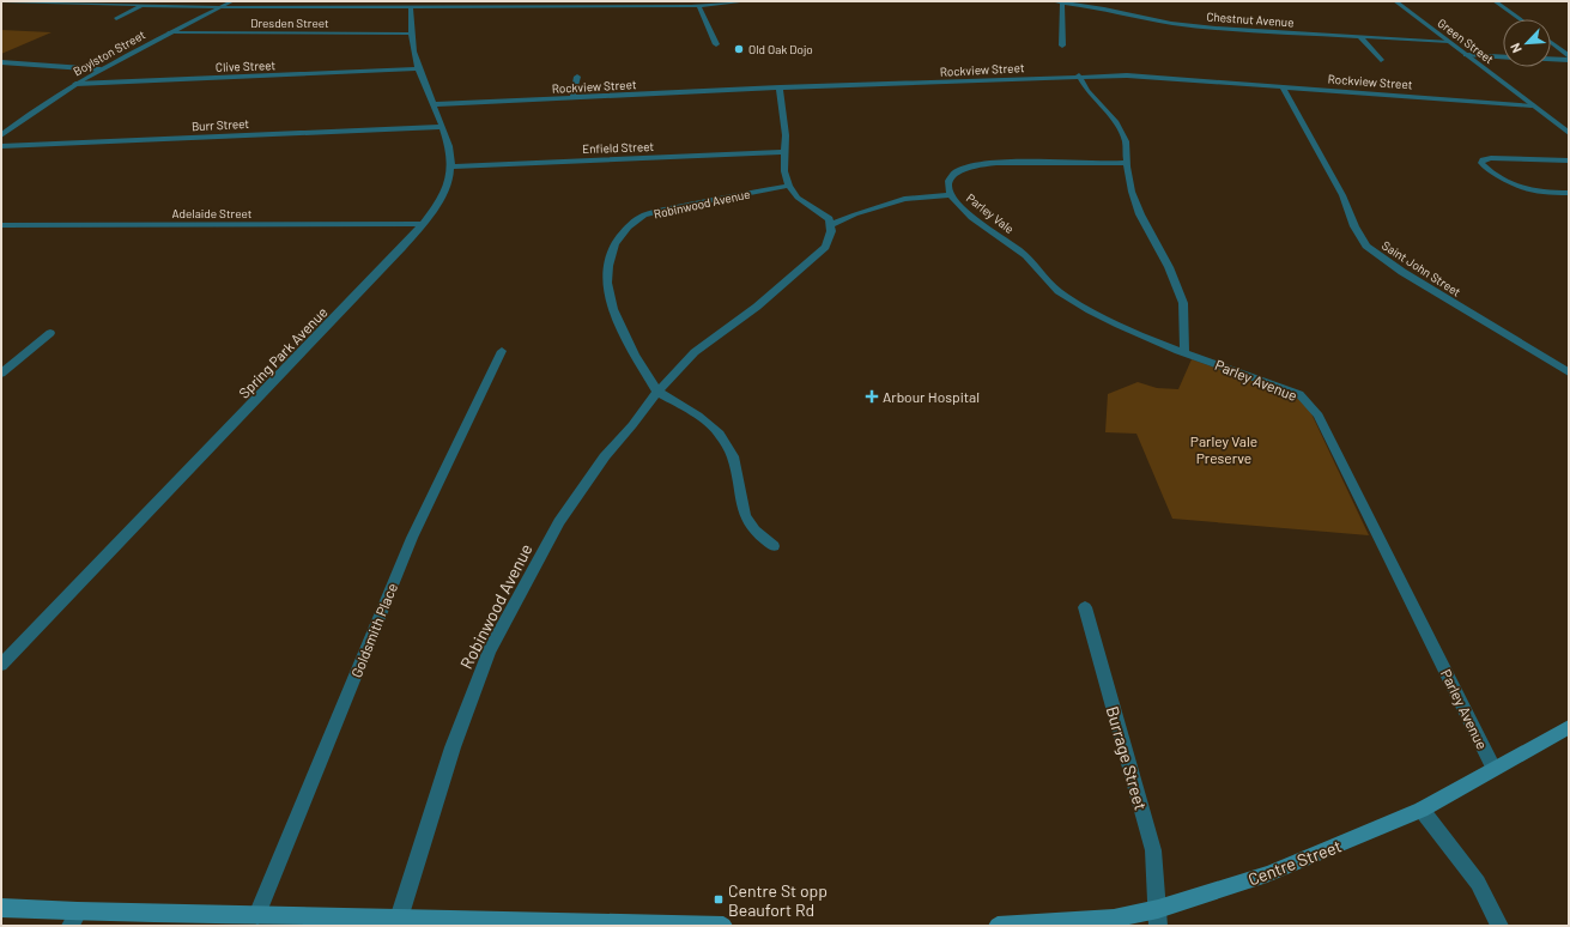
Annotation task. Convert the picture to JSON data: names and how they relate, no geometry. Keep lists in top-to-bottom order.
{
  "streets": {
    "main road": ["Centre Street"],
    "street": [
      "Chestnut Avenue",
      "Dresden Street",
      "Green Street",
      "Boylston Street",
      "Clive Street",
      "Rockview Street",
      "Burr Street",
      "Enfield Street",
      "Robinwood Avenue",
      "Adelaide Street",
      "Parley Vale",
      "Saint John Street",
      "Spring Park Avenue",
      "Parley Avenue",
      "Goldsmith Place",
      "Burrage Street"
    ]
  },
  "crossings": [
    ["Chestnut Avenue", "Green Street"],
    ["Dresden Street", "Boylston Street"],
    ["Green Street", "Rockview Street"],
    ["Boylston Street", "Clive Street"],
    ["Rockview Street", "Saint John Street"],
    ["Enfield Street", "Spring Park Avenue"],
    ["Adelaide Street", "Spring Park Avenue"],
    ["Parley Vale", "Parley Avenue"],
    ["Parley Avenue", "Centre Street"],
    ["Burrage Street", "Centre Street"]
  ],
  "parks": ["Parley Vale Preserve"],
  "places": {
    "other": ["Old Oak Dojo"],
    "health": ["Arbour Hospital"],
    "transit": ["Centre St opp Beaufort Rd"]
  },
  "north": "bottom left"
}
